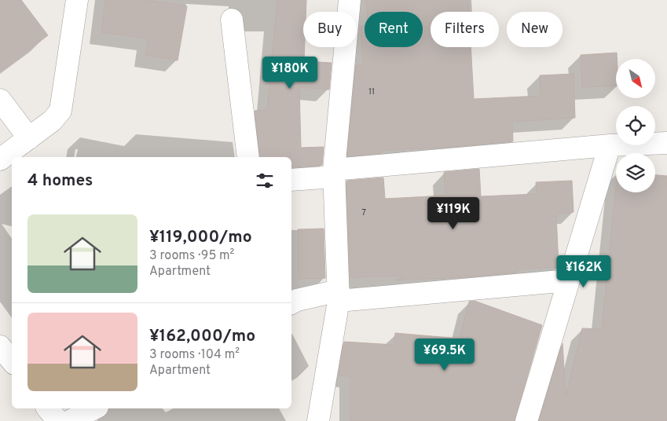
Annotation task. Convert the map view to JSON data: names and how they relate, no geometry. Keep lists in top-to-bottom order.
{
  "house_numbers": ["11", "7"],
  "north": "bottom right",
  "page": {
    "chip": [
      "Buy",
      "Rent",
      "Filters",
      "New"
    ],
    "price": [
      "¥180K",
      "¥119K",
      "¥162K",
      "¥69.5K"
    ],
    "heading": "4 homes",
    "list": [
      {
        "name": "¥119,000/mo",
        "note": "3 rooms · 95 m² · Apartment"
      },
      {
        "name": "¥162,000/mo",
        "note": "3 rooms · 104 m² · Apartment"
      }
    ]
  }
}
